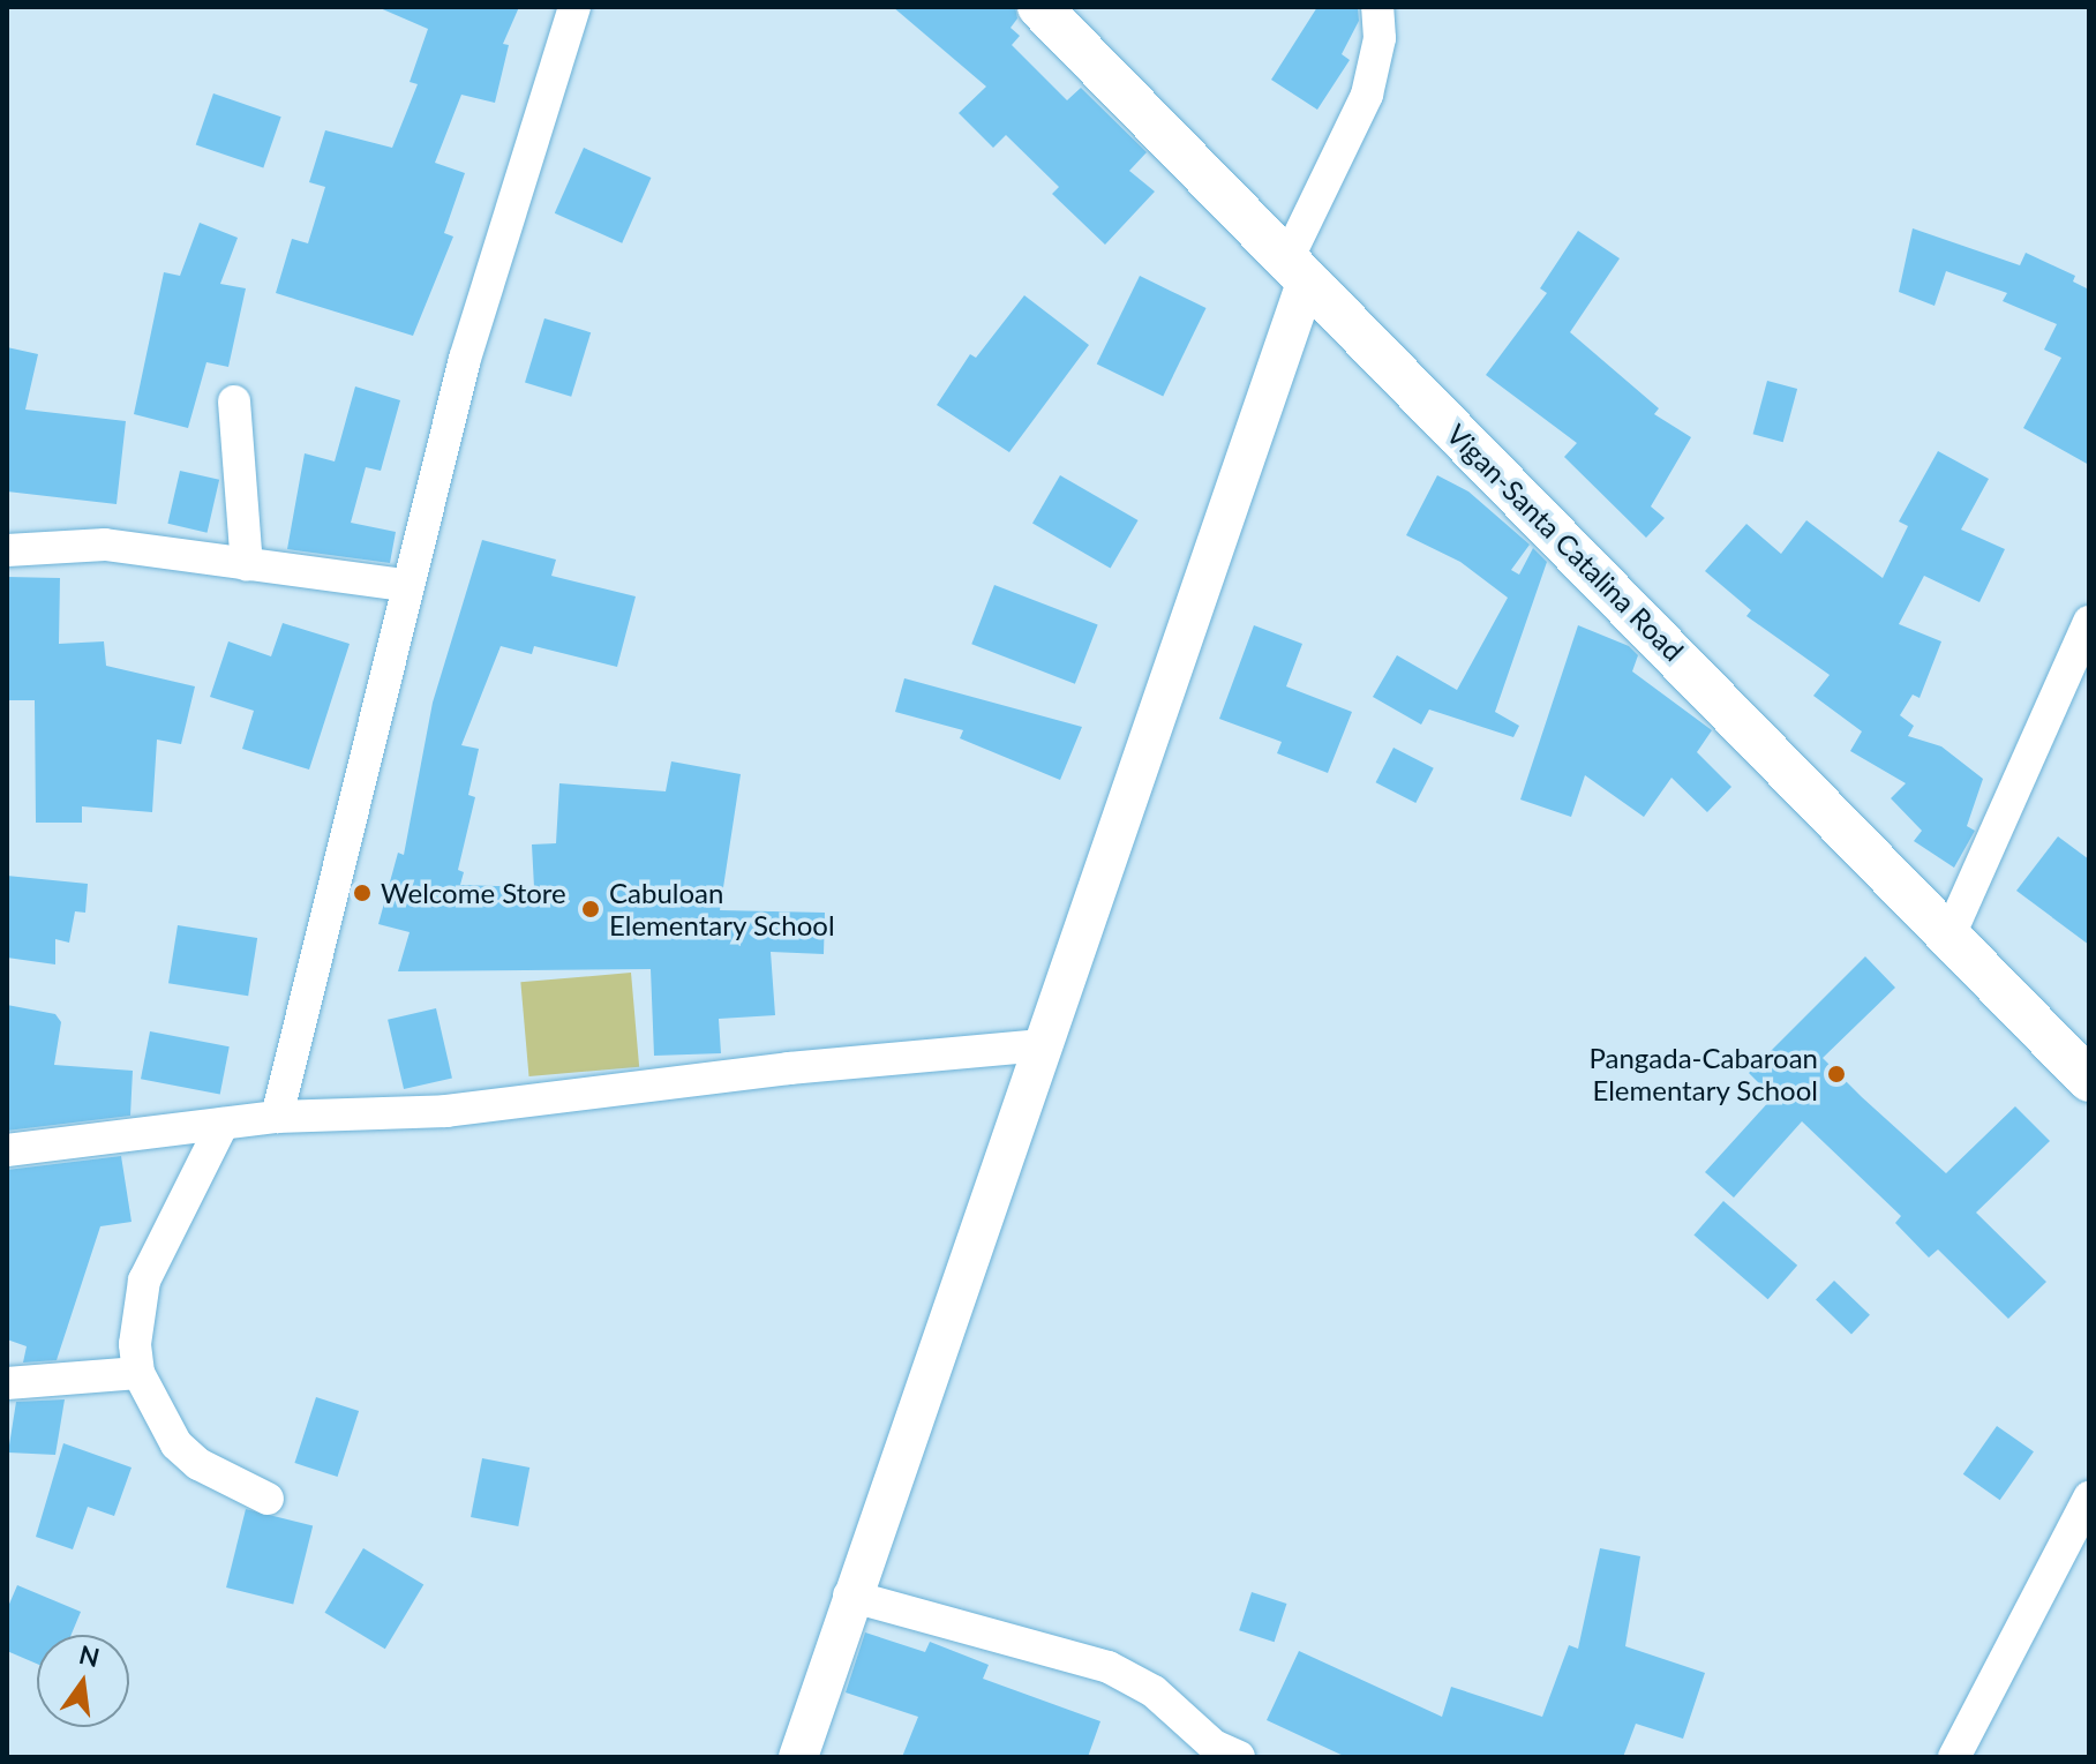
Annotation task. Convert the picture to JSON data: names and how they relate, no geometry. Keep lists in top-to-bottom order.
{
  "streets": {
    "main road": ["Vigan-Santa Catalina Road"]
  },
  "places": ["Welcome Store", "Cabuloan Elementary School", "Pangada-Cabaroan Elementary School"],
  "north": "top"
}
